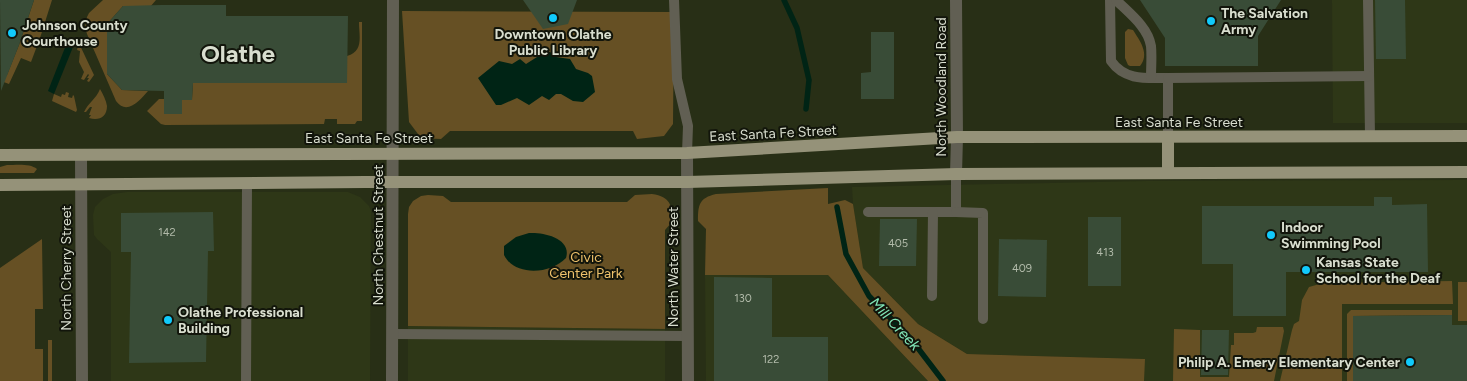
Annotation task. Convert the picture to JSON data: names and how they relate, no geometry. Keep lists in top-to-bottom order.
{
  "streets": {
    "main road": ["East Santa Fe Street"],
    "street": [
      "North Woodland Road",
      "North Chestnut Street",
      "North Water Street",
      "North Cherry Street"
    ]
  },
  "crossings": [
    ["North Woodland Road", "East Santa Fe Street"],
    ["East Santa Fe Street", "North Chestnut Street"],
    ["East Santa Fe Street", "North Water Street"],
    ["East Santa Fe Street", "North Cherry Street"]
  ],
  "districts": ["Olathe"],
  "water": ["Mill Creek"],
  "parks": ["Civic Center Park"],
  "places": [
    "Downtown Olathe Public Library",
    "The Salvation Army",
    "Johnson County Courthouse",
    "Indoor Swimming Pool",
    "Kansas State School for the Deaf",
    "Olathe Professional Building",
    "Philip A. Emery Elementary Center"
  ],
  "house_numbers": [
    "142",
    "405",
    "413",
    "409",
    "130",
    "122"
  ]
}
